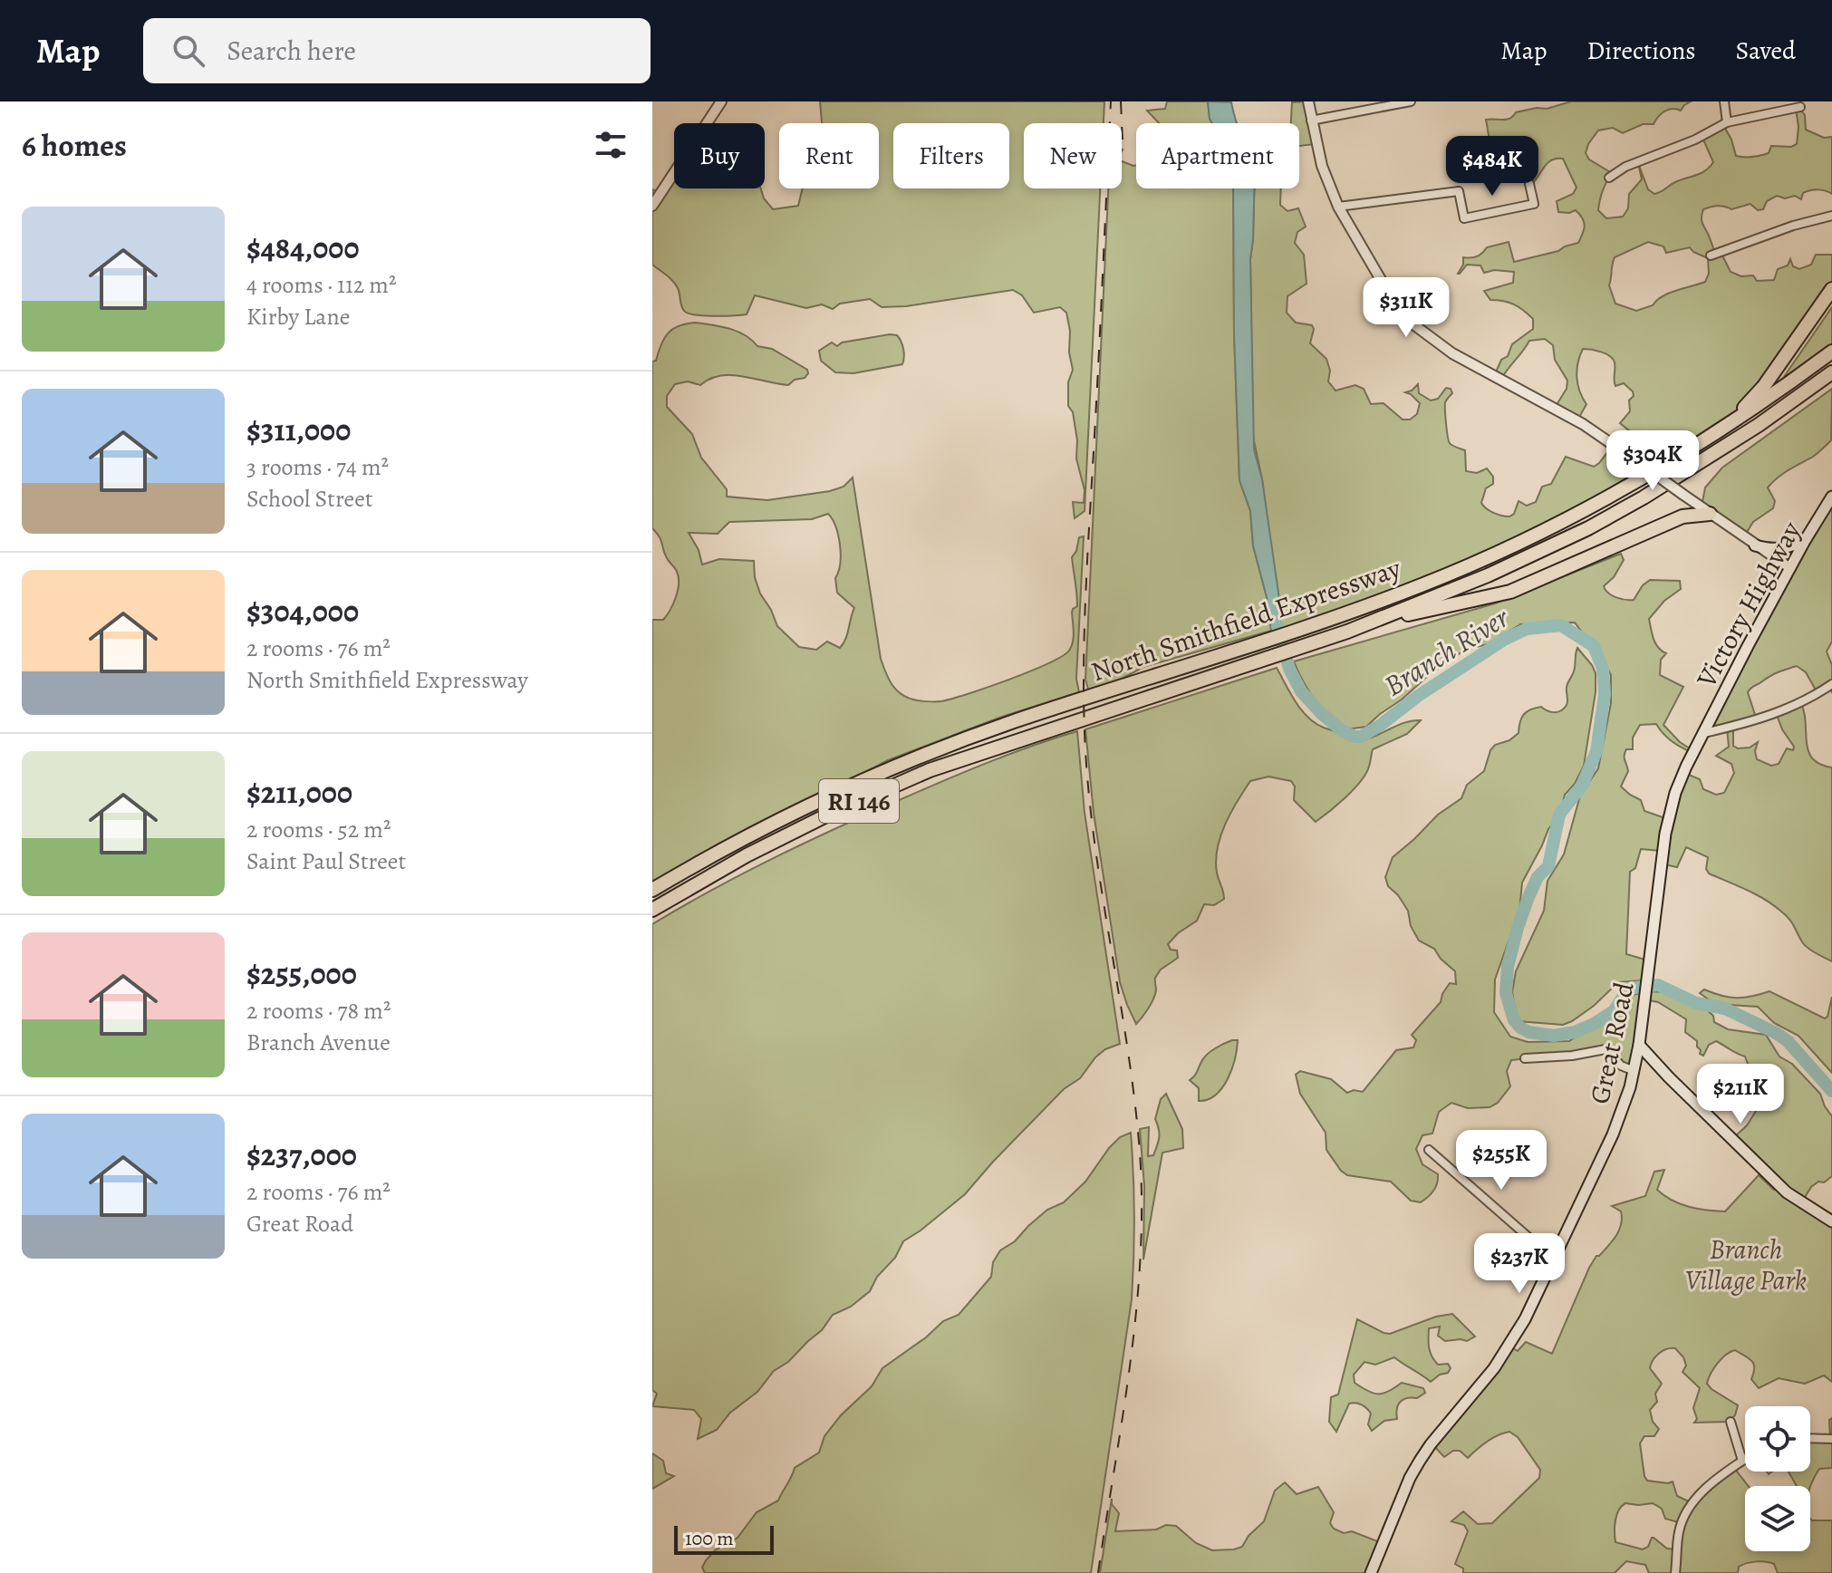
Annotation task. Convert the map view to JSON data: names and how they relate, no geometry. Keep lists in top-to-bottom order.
{
  "streets": {
    "highway": ["North Smithfield Expressway", "RI 146"],
    "main road": ["Victory Highway", "Great Road"]
  },
  "crossings": [
    ["Victory Highway", "Great Road"]
  ],
  "water": ["Branch River"],
  "parks": ["Branch Village Park"],
  "scale_bar": "100 m",
  "page": {
    "header": "Map",
    "search": "Search here",
    "nav": ["Map", "Directions", "Saved"],
    "heading": "6 homes",
    "chip": [
      "Buy",
      "Rent",
      "Filters",
      "New",
      "Apartment"
    ],
    "price": [
      "$484K",
      "$311K",
      "$304K",
      "$211K",
      "$255K",
      "$237K"
    ],
    "list": [
      {
        "name": "$484,000",
        "note": "4 rooms · 112 m² · Kirby Lane"
      },
      {
        "name": "$311,000",
        "note": "3 rooms · 74 m² · School Street"
      },
      {
        "name": "$304,000",
        "note": "2 rooms · 76 m² · North Smithfield Expressway"
      },
      {
        "name": "$211,000",
        "note": "2 rooms · 52 m² · Saint Paul Street"
      },
      {
        "name": "$255,000",
        "note": "2 rooms · 78 m² · Branch Avenue"
      },
      {
        "name": "$237,000",
        "note": "2 rooms · 76 m² · Great Road"
      }
    ],
    "scale": "100 m"
  }
}
